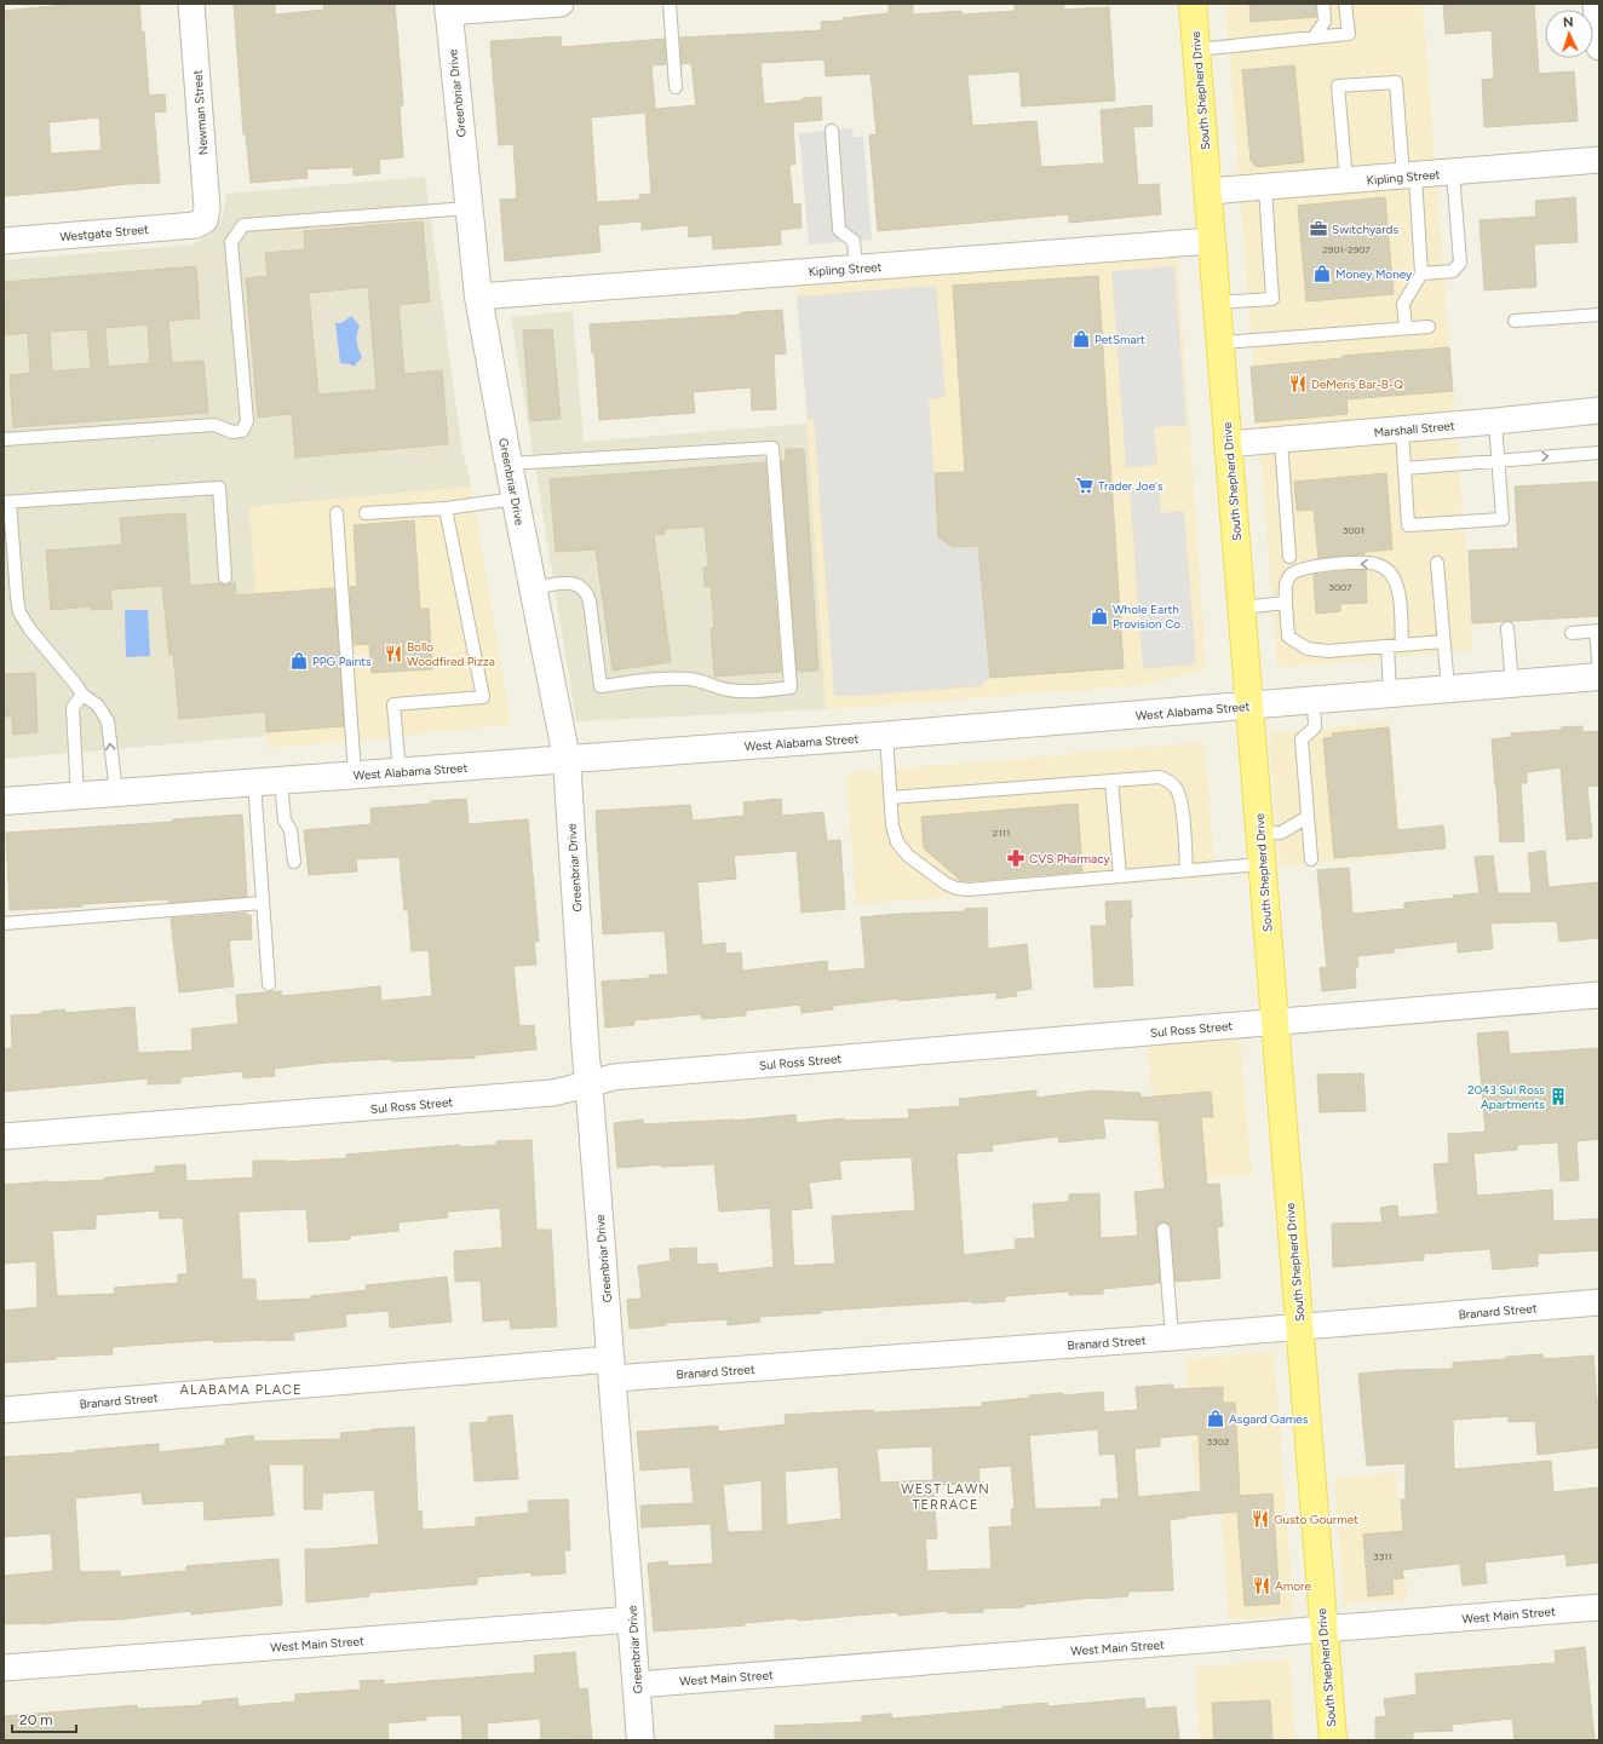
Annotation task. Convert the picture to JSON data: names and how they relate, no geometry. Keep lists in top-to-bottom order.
{
  "streets": {
    "main road": ["South Shepherd Drive"],
    "street": [
      "Greenbriar Drive",
      "Newman Street",
      "Kipling Street",
      "Westgate Street",
      "Marshall Street",
      "West Alabama Street",
      "Sul Ross Street",
      "Branard Street",
      "West Main Street"
    ]
  },
  "crossings": [
    ["South Shepherd Drive", "Kipling Street"],
    ["South Shepherd Drive", "Marshall Street"],
    ["South Shepherd Drive", "West Alabama Street"],
    ["South Shepherd Drive", "Sul Ross Street"],
    ["South Shepherd Drive", "Branard Street"],
    ["South Shepherd Drive", "West Main Street"],
    ["Greenbriar Drive", "Kipling Street"],
    ["Greenbriar Drive", "West Alabama Street"],
    ["Greenbriar Drive", "Sul Ross Street"],
    ["Greenbriar Drive", "Branard Street"],
    ["Greenbriar Drive", "West Main Street"],
    ["Newman Street", "Westgate Street"]
  ],
  "districts": ["ALABAMA PLACE", "WEST LAWN TERRACE"],
  "places": {
    "office": ["Switchyards"],
    "shop": [
      "Money Money",
      "PetSmart",
      "Whole Earth Provision Co.",
      "PPG Paints",
      "Asgard Games"
    ],
    "restaurant": [
      "DeMeris Bar-B-Q",
      "Bollo Woodfired Pizza",
      "Gusto Gourmet",
      "Amore"
    ],
    "supermarket": ["Trader Joe's"],
    "pharmacy": ["CVS Pharmacy"],
    "building": ["2043 Sul Ross Apartments"]
  },
  "house_numbers": [
    "2901-2907",
    "3001",
    "3007",
    "2111",
    "3302",
    "3311"
  ],
  "scale_bar": "20 m",
  "north": "top"
}
